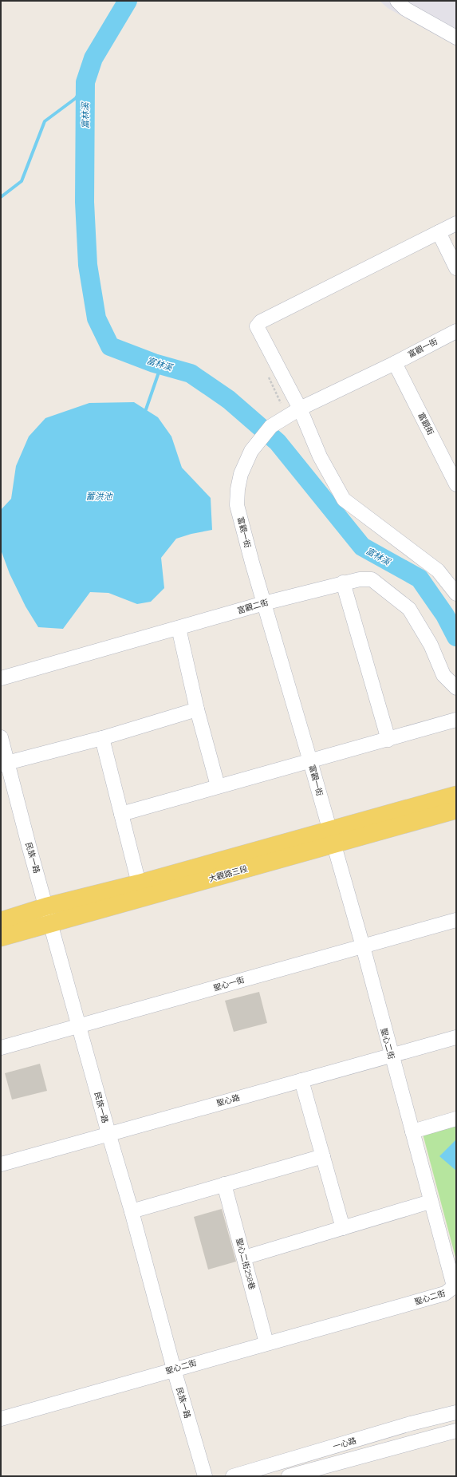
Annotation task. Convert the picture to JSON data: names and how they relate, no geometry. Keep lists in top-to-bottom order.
{
  "streets": {
    "main road": ["大觀路三段"],
    "street": [
      "富觀一街",
      "富觀街",
      "富觀二街",
      "民族一路",
      "聖心一街",
      "聖心二街",
      "聖心路",
      "聖心二街258巷",
      "一心路"
    ]
  },
  "crossings": [
    ["富觀一街", "富觀街"],
    ["富觀一街", "富觀二街"],
    ["富觀一街", "大觀路三段"],
    ["富觀一街", "聖心二街"],
    ["民族一路", "大觀路三段"],
    ["民族一路", "聖心一街"],
    ["民族一路", "聖心二街"],
    ["民族一路", "聖心路"],
    ["大觀路三段", "聖心二街"],
    ["聖心一街", "聖心二街"],
    ["聖心二街", "聖心路"],
    ["聖心二街", "聖心二街258巷"]
  ],
  "water": ["富林溪", "蓄洪池"]
}
